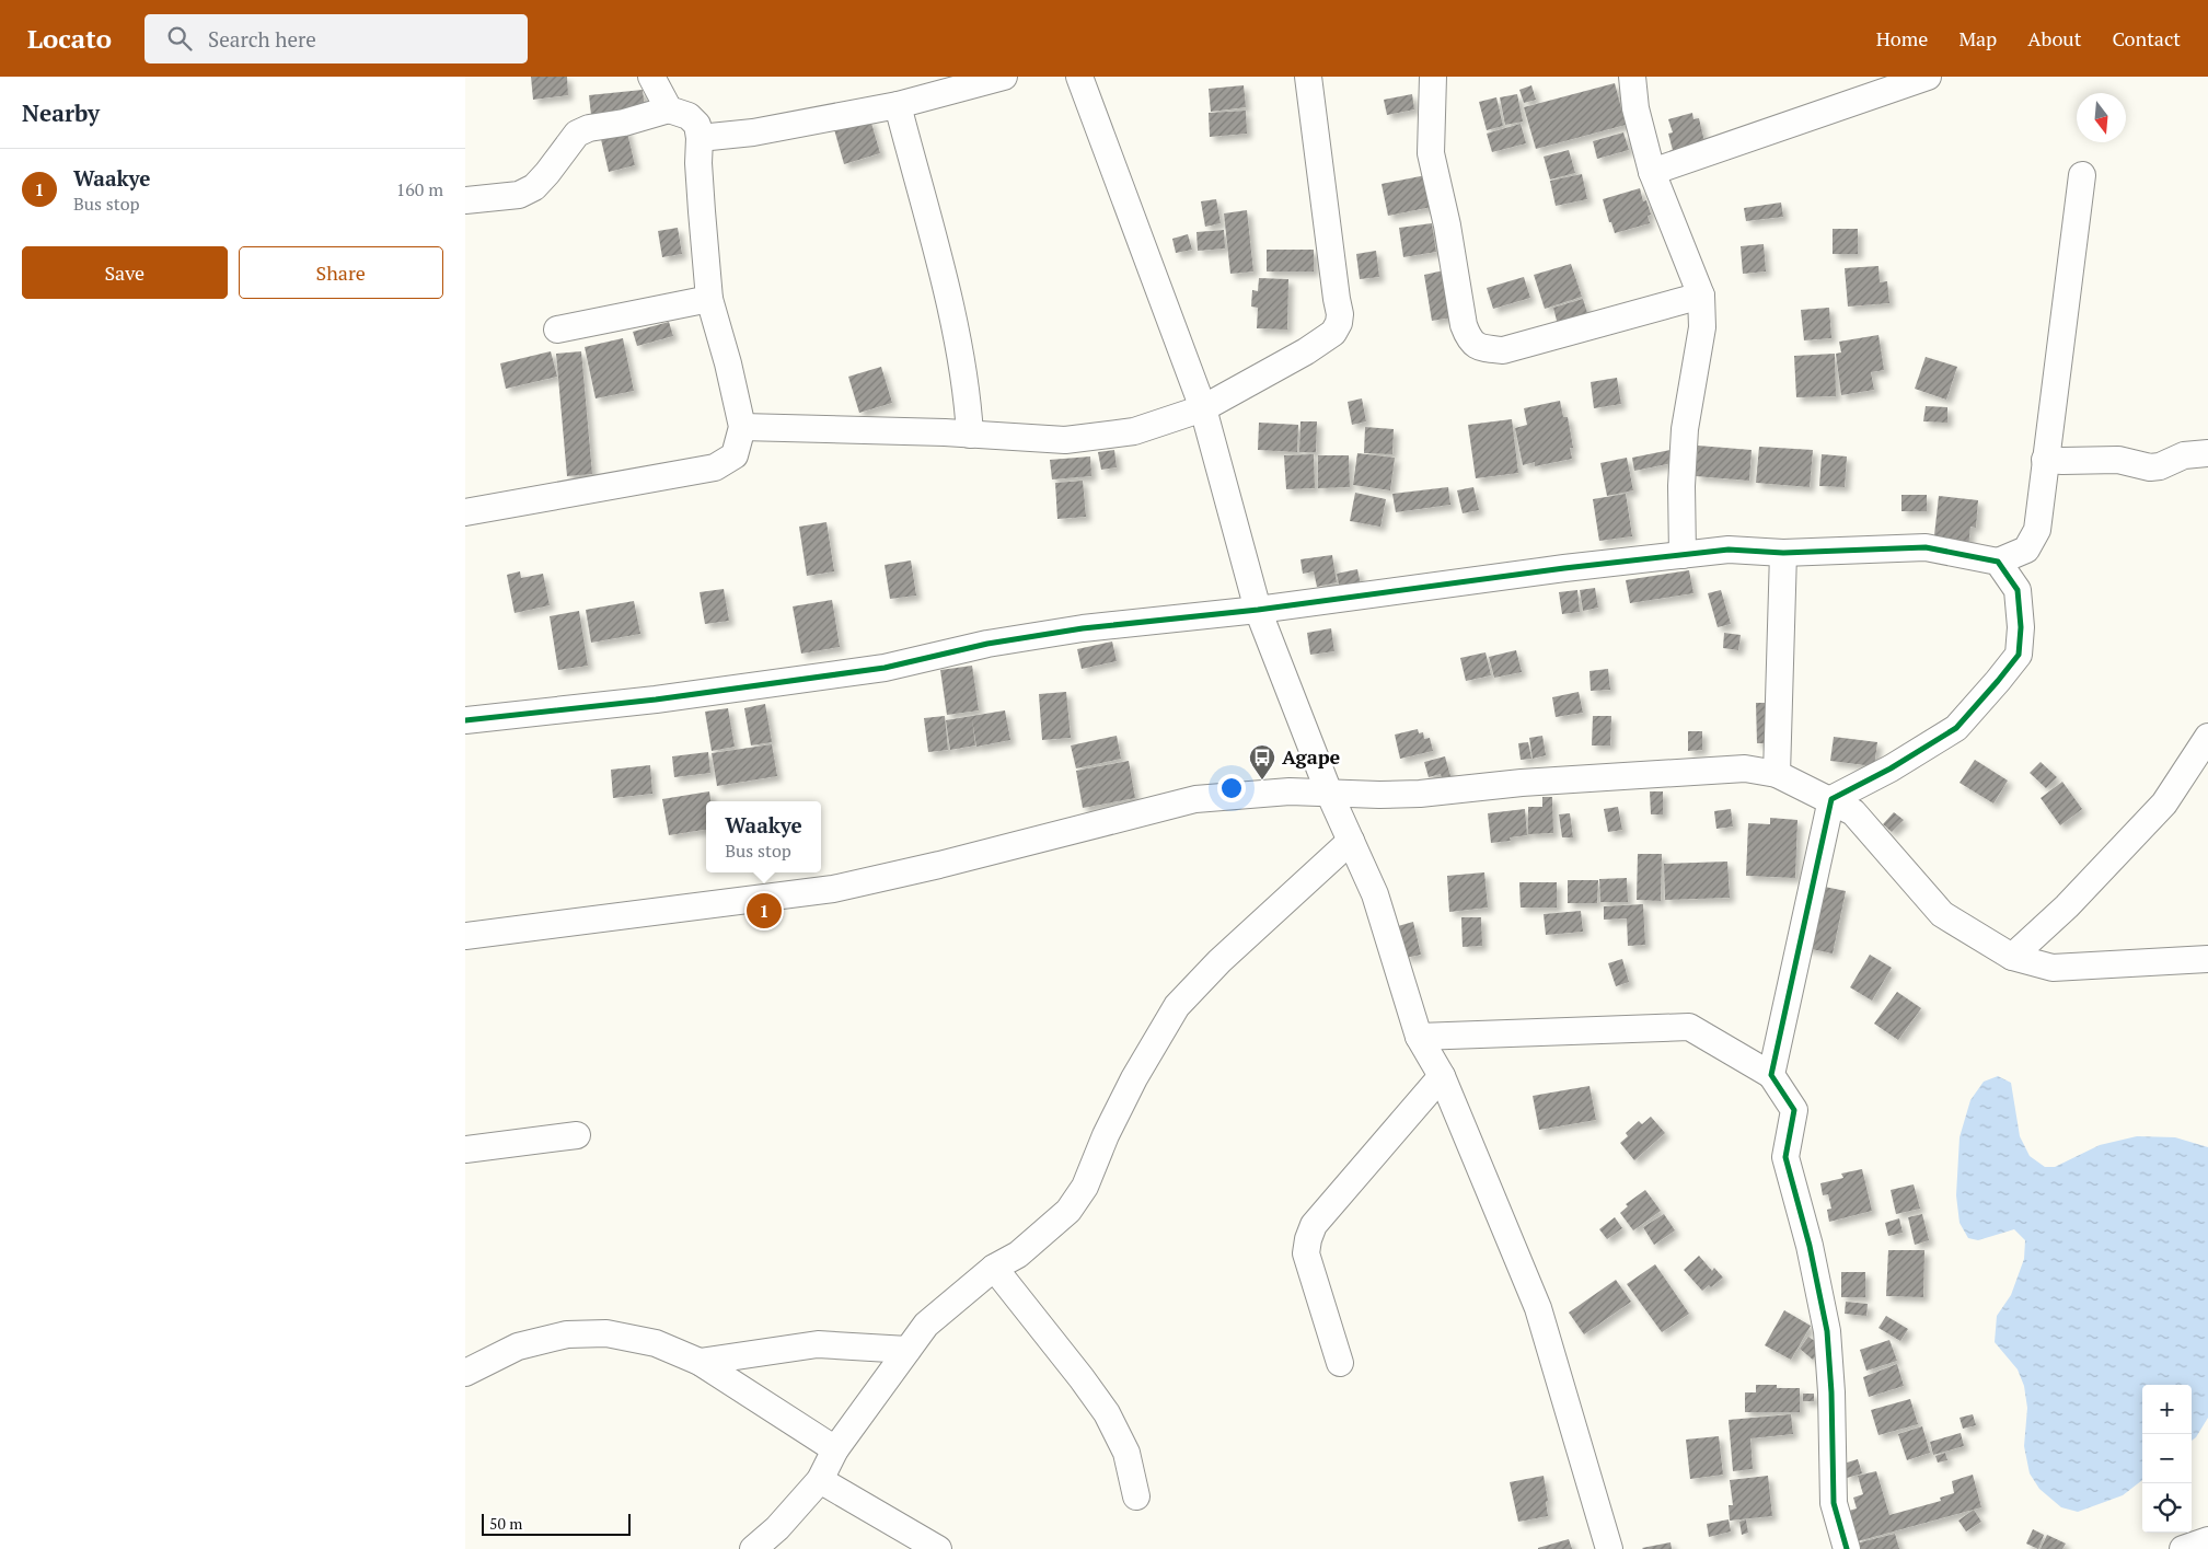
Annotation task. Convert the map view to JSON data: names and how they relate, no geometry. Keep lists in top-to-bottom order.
{
  "places": {
    "bus stop": ["Agape"]
  },
  "scale_bar": "50 m",
  "north": "bottom",
  "page": {
    "header": "Locato",
    "search": "Search here",
    "nav": [
      "Home",
      "Map",
      "About",
      "Contact"
    ],
    "heading": "Nearby",
    "list": [
      {
        "mark": "1",
        "name": "Waakye",
        "note": "Bus stop",
        "value": "160 m"
      }
    ],
    "buttons": ["Save", "Share"],
    "popup": ["Waakye", "Bus stop"],
    "pins": "1",
    "map_buttons": ["+", "−"],
    "scale": "50 m"
  }
}
